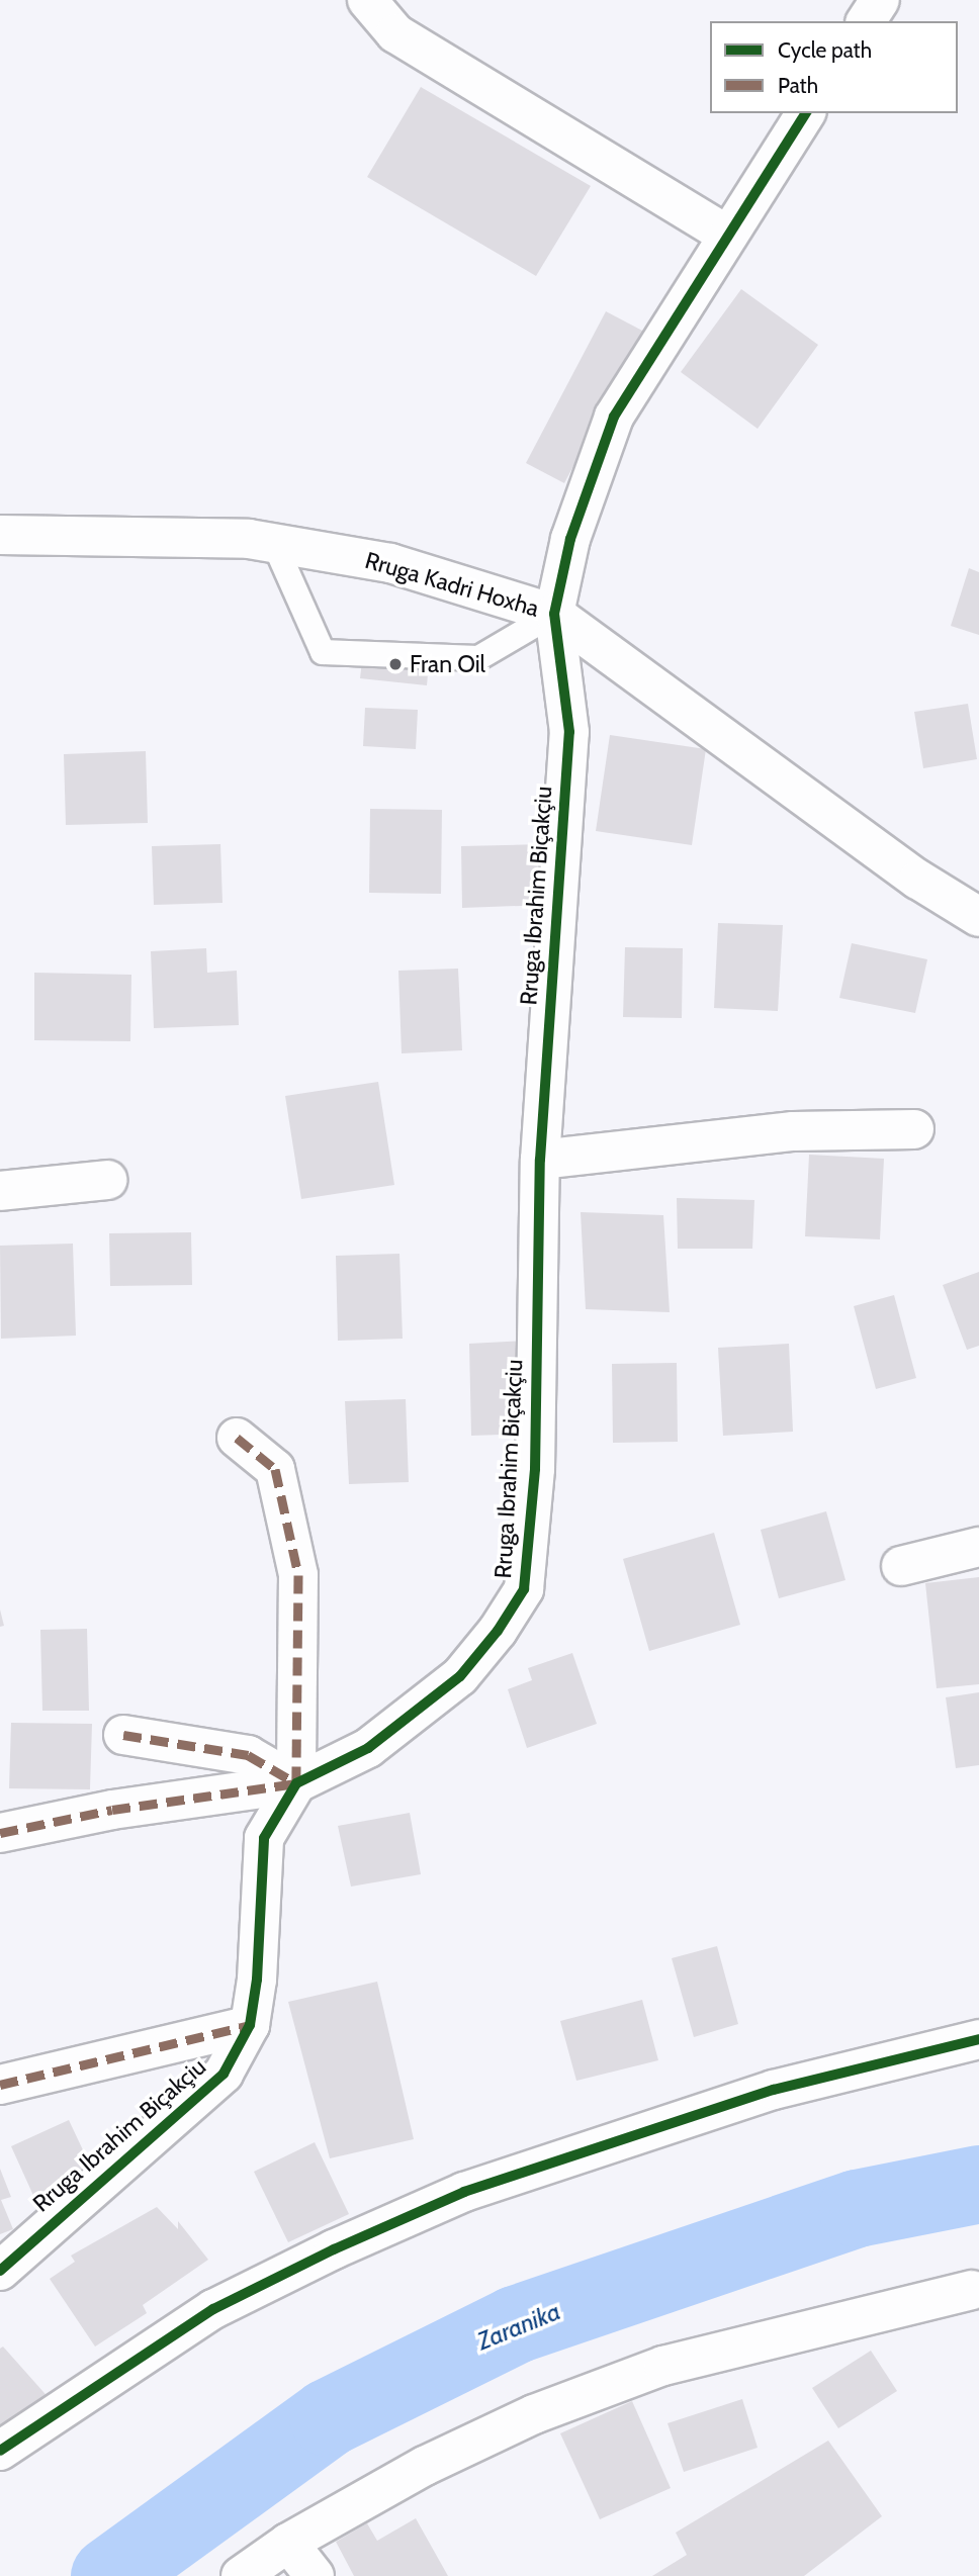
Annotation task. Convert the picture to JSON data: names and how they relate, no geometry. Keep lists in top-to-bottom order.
{
  "streets": {
    "street": ["Rruga Kadri Hoxha", "Rruga Ibrahim Biçakçiu"]
  },
  "crossings": [
    ["Rruga Kadri Hoxha", "Rruga Ibrahim Biçakçiu"]
  ],
  "water": ["Zaranika"],
  "places": ["Fran Oil"],
  "legend": ["Cycle path", "Path"]
}
